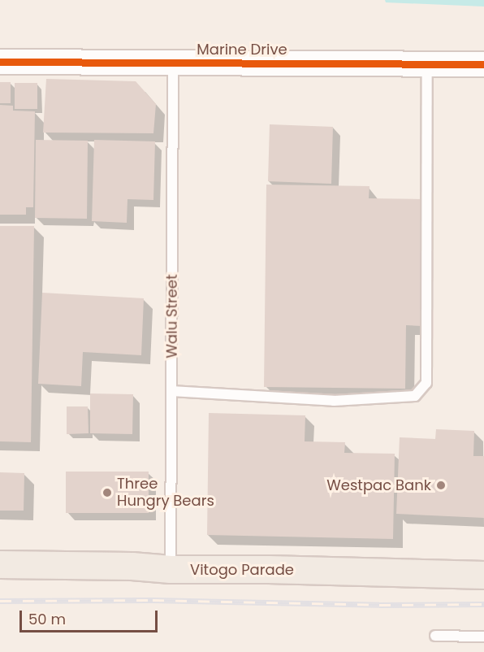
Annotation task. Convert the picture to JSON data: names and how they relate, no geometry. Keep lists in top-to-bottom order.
{
  "streets": {
    "main road": ["Vitogo Parade"],
    "street": ["Marine Drive"],
    "lane": ["Walu Street"]
  },
  "crossings": [
    ["Marine Drive", "Walu Street"],
    ["Walu Street", "Vitogo Parade"]
  ],
  "places": ["Westpac Bank", "Three Hungry Bears"],
  "scale_bar": "50 m"
}
